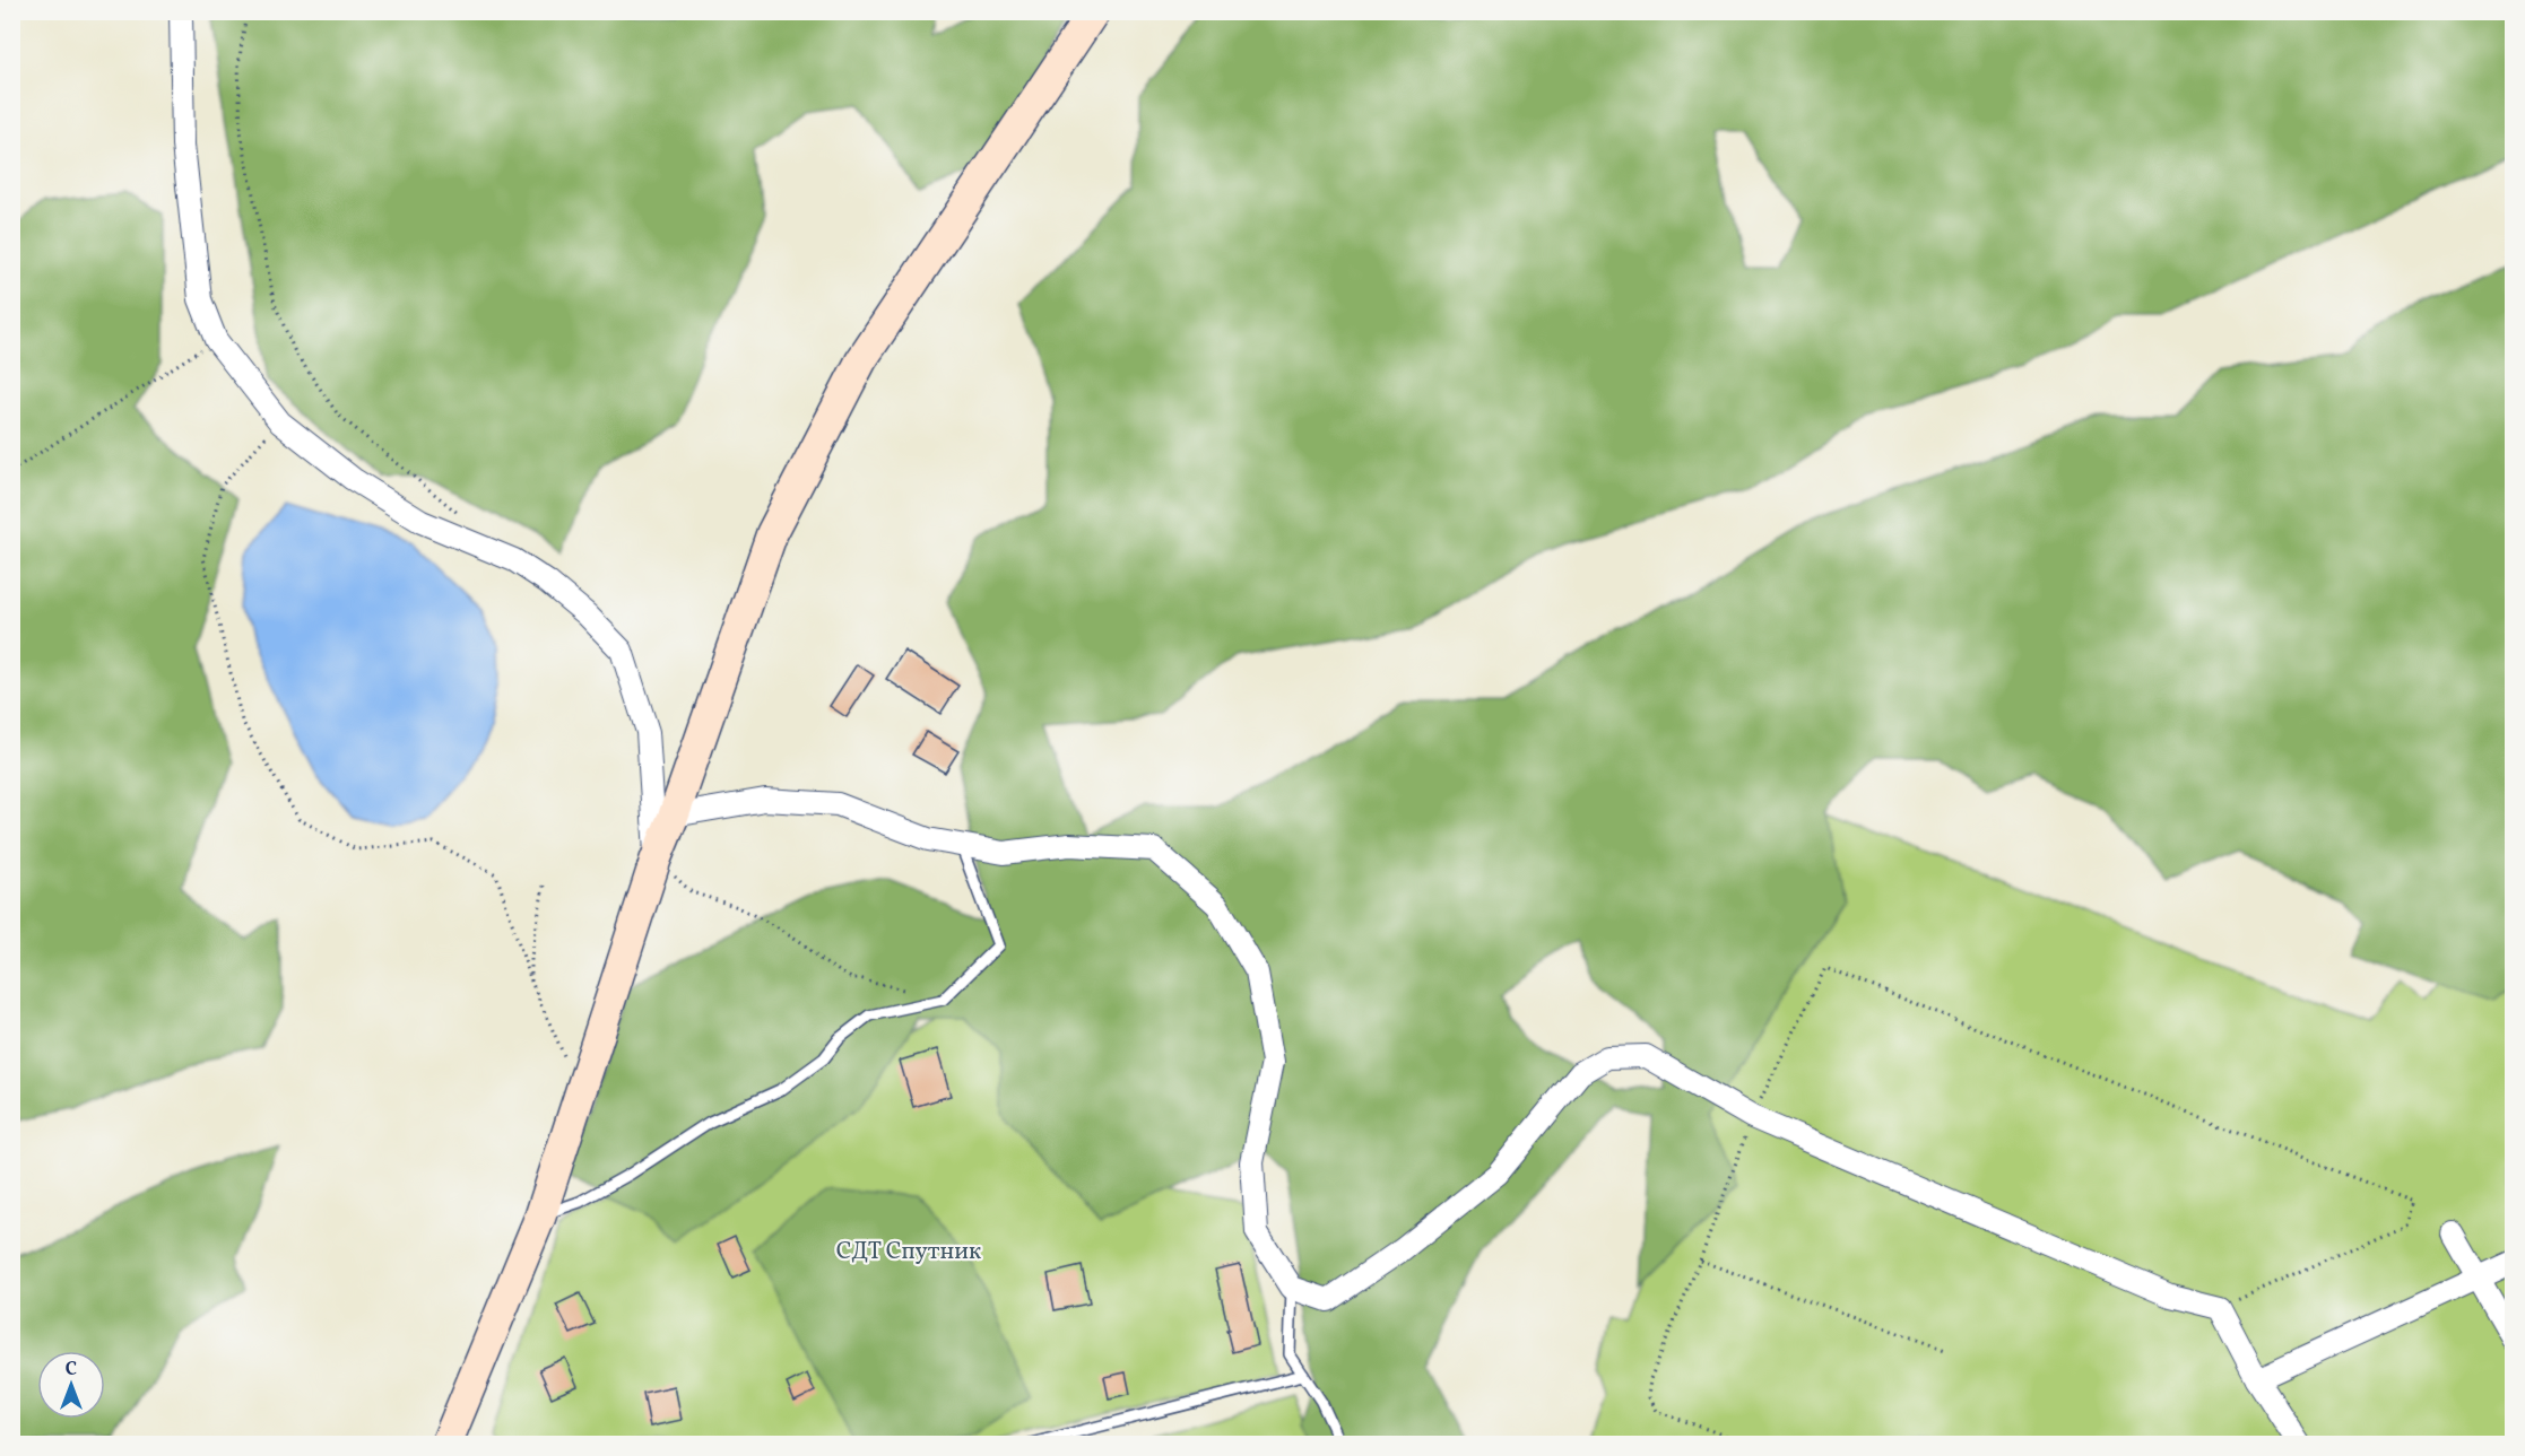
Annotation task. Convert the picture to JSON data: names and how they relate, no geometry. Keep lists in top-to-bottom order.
{
  "parks": ["СДТ Спутник"],
  "north": "top"
}
